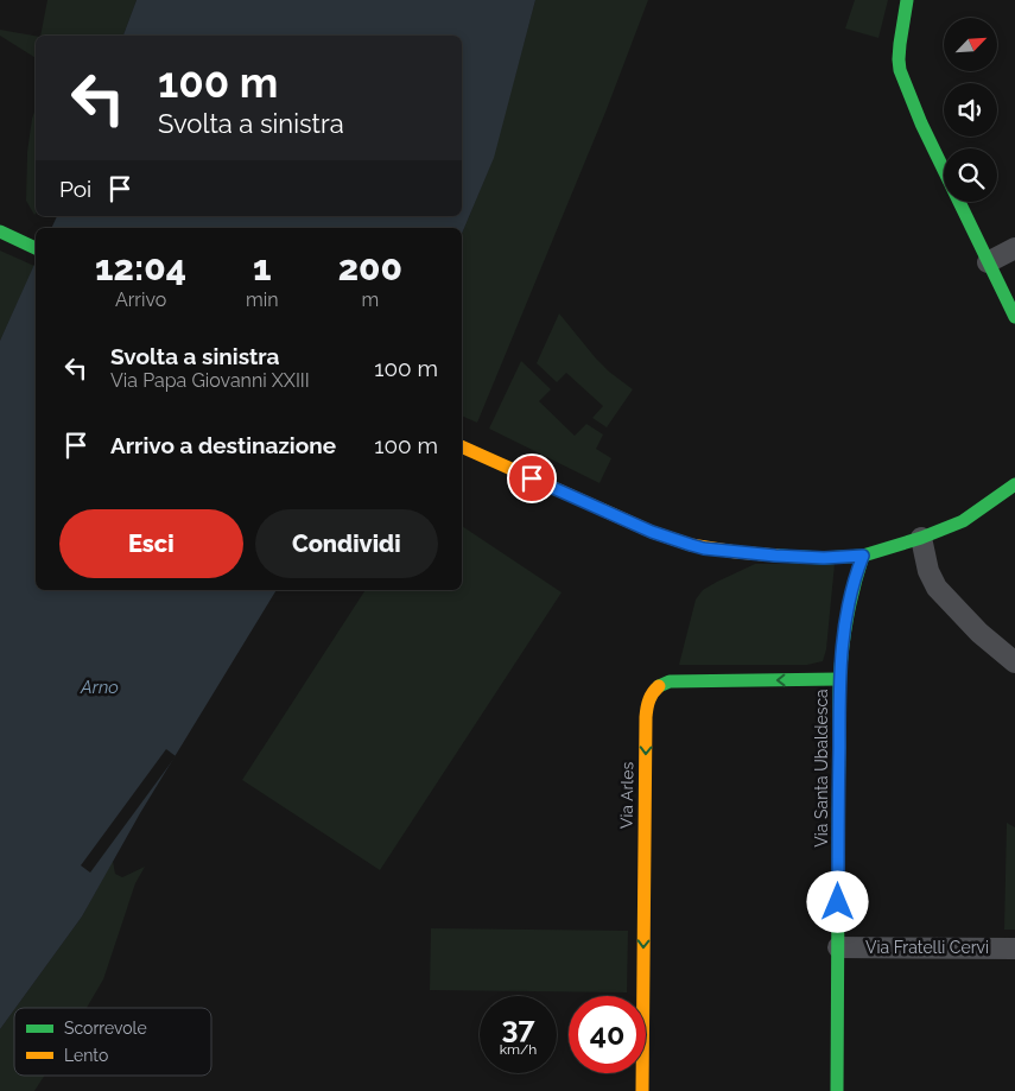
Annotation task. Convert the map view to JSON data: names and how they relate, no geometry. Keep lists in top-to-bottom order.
{
  "streets": {
    "street": ["Via Santa Ubaldesca", "Via Arles", "Via Fratelli Cervi"]
  },
  "crossings": [
    ["Via Santa Ubaldesca", "Via Arles"],
    ["Via Santa Ubaldesca", "Via Fratelli Cervi"]
  ],
  "water": ["Arno"],
  "legend": ["Scorrevole", "Lento"],
  "north": "top right",
  "page": {
    "turn": ["100 m", "Svolta a sinistra"],
    "then": "Poi",
    "eta": [
      "12:04",
      "Arrivo",
      "1",
      "min",
      "200",
      "m"
    ],
    "list": [
      {
        "name": "Svolta a sinistra",
        "note": "Via Papa Giovanni XXIII",
        "value": "100 m"
      },
      {
        "name": "Arrivo a destinazione",
        "value": "100 m"
      }
    ],
    "buttons": ["Esci", "Condividi"],
    "speed": "37 km/h",
    "limit": "40"
  }
}
